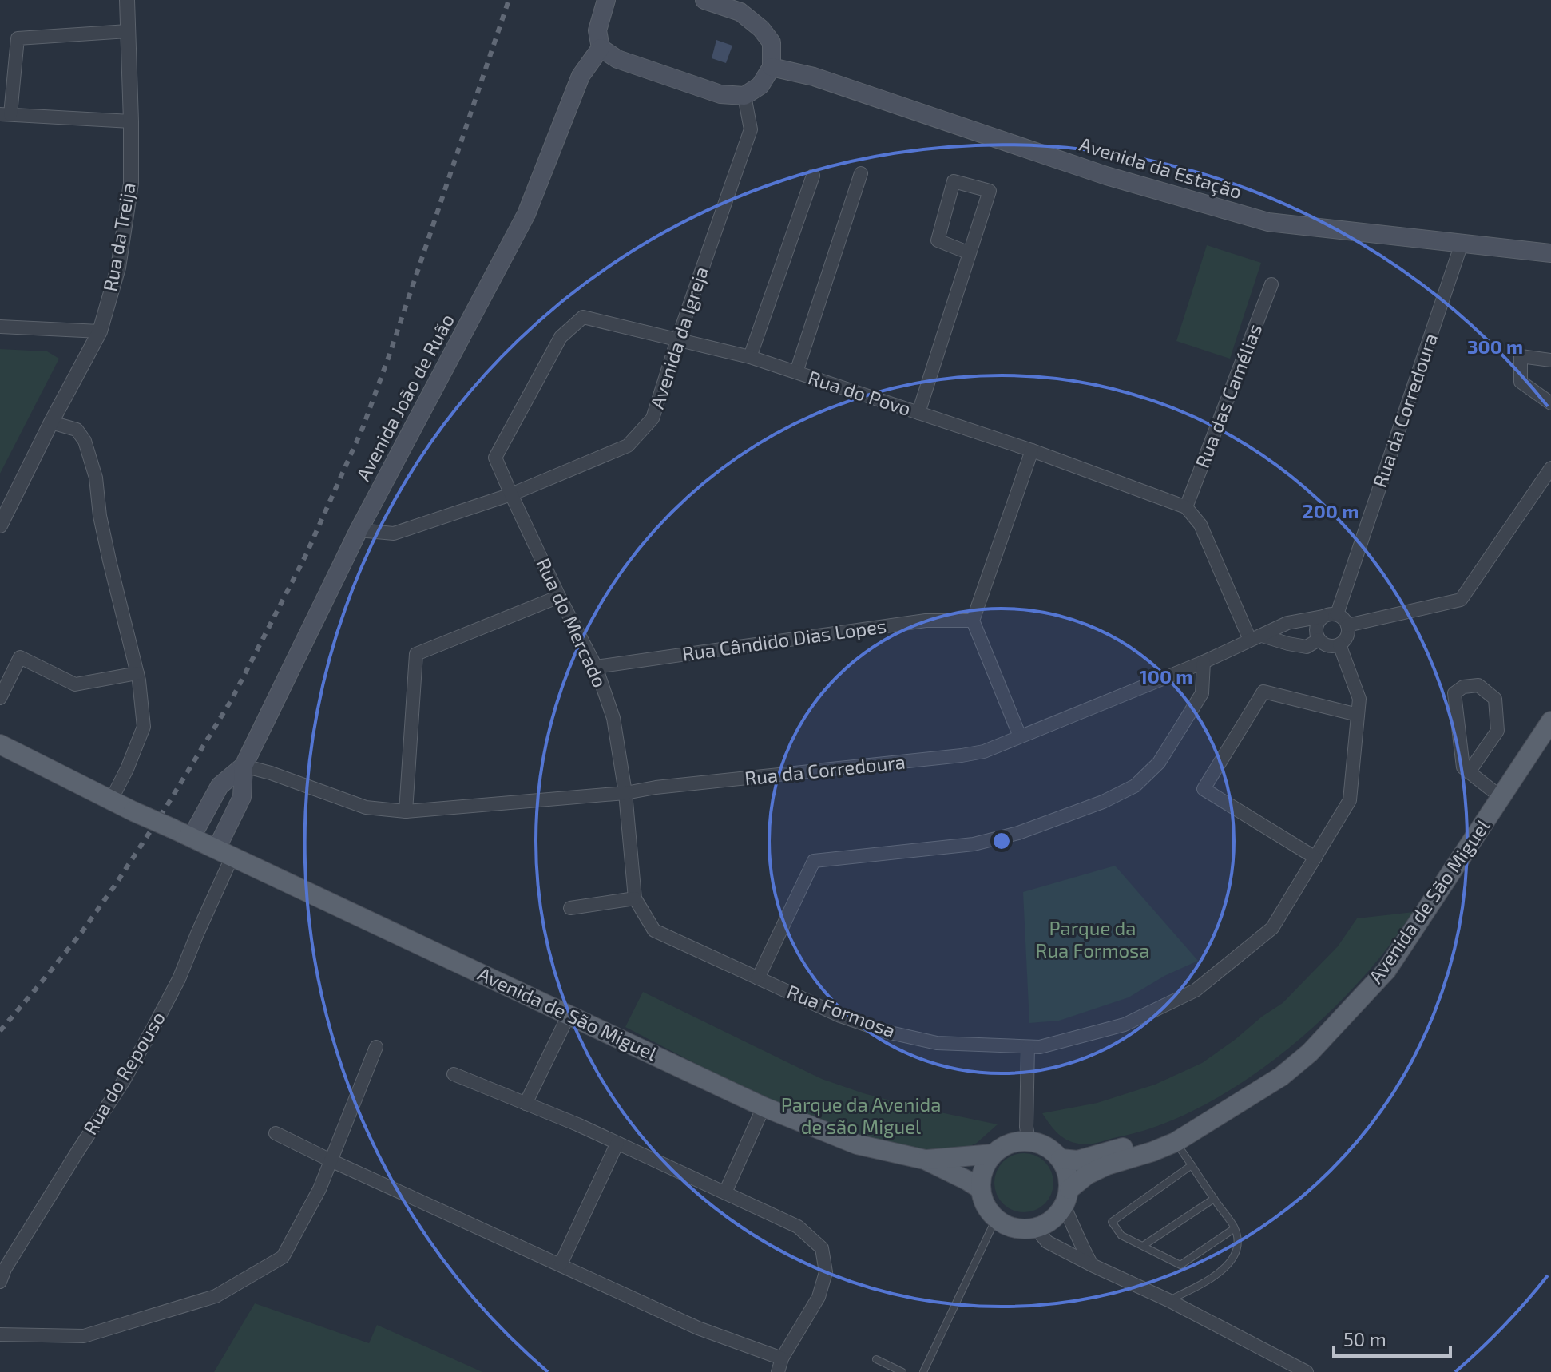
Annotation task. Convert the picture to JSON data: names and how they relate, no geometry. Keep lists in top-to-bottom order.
{
  "streets": {
    "main road": ["Avenida da Estação", "Avenida João de Ruão", "Avenida de São Miguel"],
    "street": [
      "Rua da Treija",
      "Avenida da Igreja",
      "Rua do Povo",
      "Rua das Camélias",
      "Rua da Corredoura",
      "Rua do Mercado",
      "Rua Cândido Dias Lopes",
      "Rua Formosa",
      "Rua do Repouso"
    ]
  },
  "crossings": [
    ["Avenida da Estação", "Rua da Corredoura"],
    ["Avenida da Igreja", "Rua do Povo"],
    ["Avenida da Igreja", "Avenida João de Ruão"],
    ["Avenida da Igreja", "Rua do Mercado"],
    ["Rua do Povo", "Rua das Camélias"],
    ["Rua do Povo", "Rua do Mercado"],
    ["Avenida João de Ruão", "Rua da Corredoura"],
    ["Rua da Corredoura", "Rua do Mercado"],
    ["Rua da Corredoura", "Rua Formosa"],
    ["Rua do Mercado", "Rua Cândido Dias Lopes"],
    ["Rua do Mercado", "Rua Formosa"],
    ["Avenida de São Miguel", "Rua do Repouso"]
  ],
  "parks": ["Parque da Rua Formosa", "Parque da Avenida de são Miguel"],
  "scale_bar": "50 m",
  "rings": ["300 m", "200 m", "100 m"]
}
